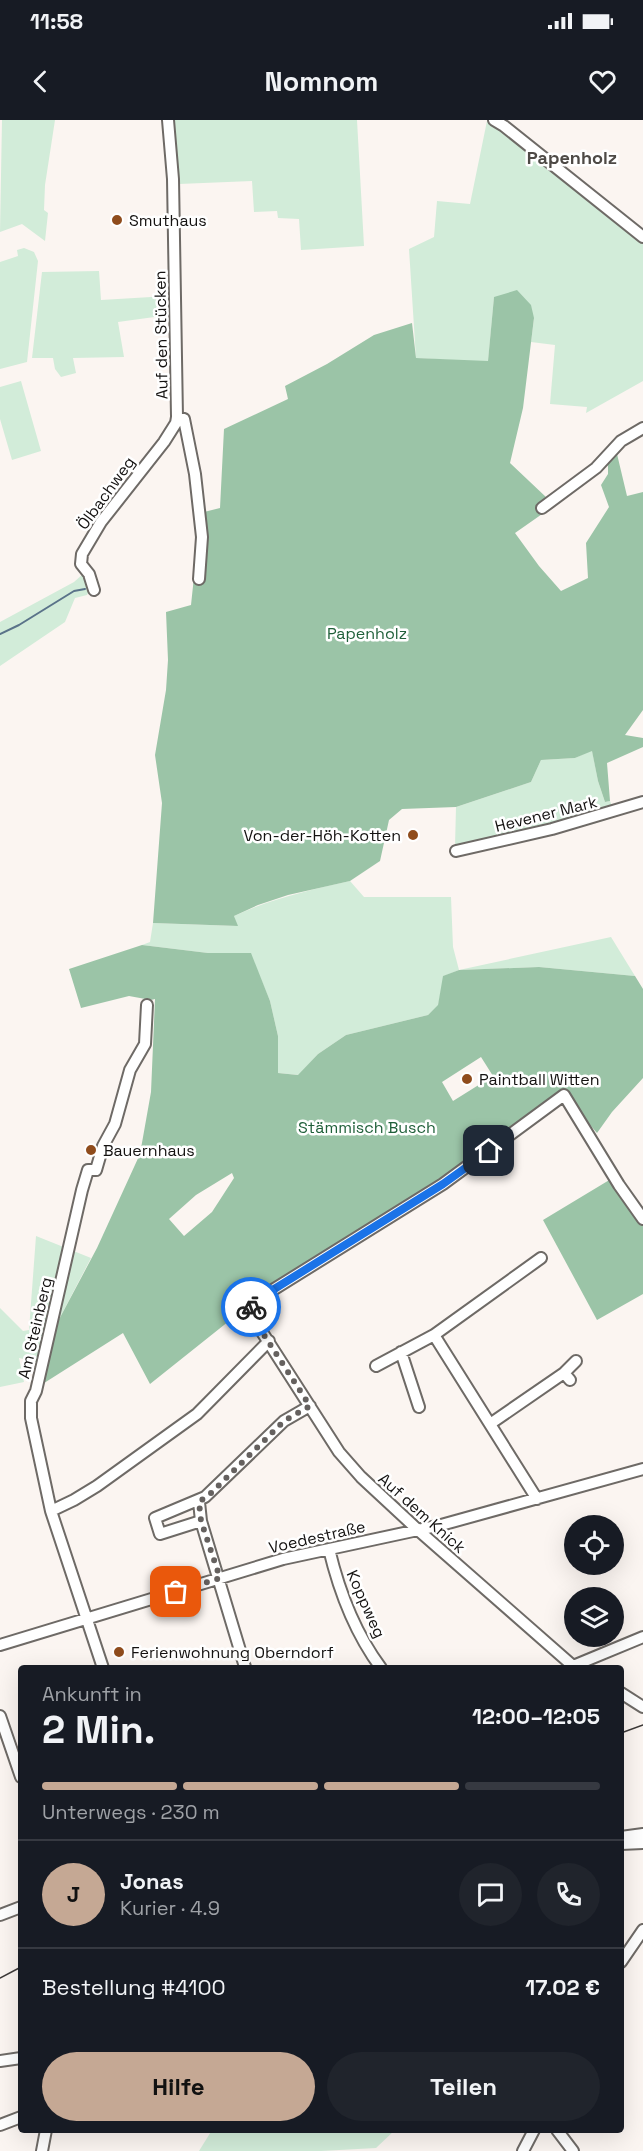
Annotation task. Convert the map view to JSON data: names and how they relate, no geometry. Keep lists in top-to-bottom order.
{
  "streets": {
    "street": [
      "Auf den Stücken",
      "Ölbachweg",
      "Hevener Mark",
      "Am Steinberg",
      "Auf dem Knick",
      "Voedestraße",
      "Koppweg"
    ]
  },
  "crossings": [
    ["Auf den Stücken", "Ölbachweg"],
    ["Am Steinberg", "Voedestraße"],
    ["Auf dem Knick", "Voedestraße"],
    ["Voedestraße", "Koppweg"]
  ],
  "districts": ["Papenholz"],
  "parks": ["Papenholz", "Stämmisch Busch"],
  "places": [
    "Smuthaus",
    "Von-der-Höh-Kotten",
    "Paintball Witten",
    "Bauernhaus",
    "Ferienwohnung Oberndorf"
  ],
  "page": {
    "status": "11:58",
    "header": "Nomnom",
    "heading": ["2 Min.", "Ankunft in", "12:00–12:05"],
    "panel": [
      "Jonas",
      "Kurier · 4.9",
      "Bestellung #4100",
      "17.02 €"
    ],
    "bar": "Unterwegs · 230 m",
    "round": "J",
    "buttons": ["Hilfe", "Teilen"]
  }
}
